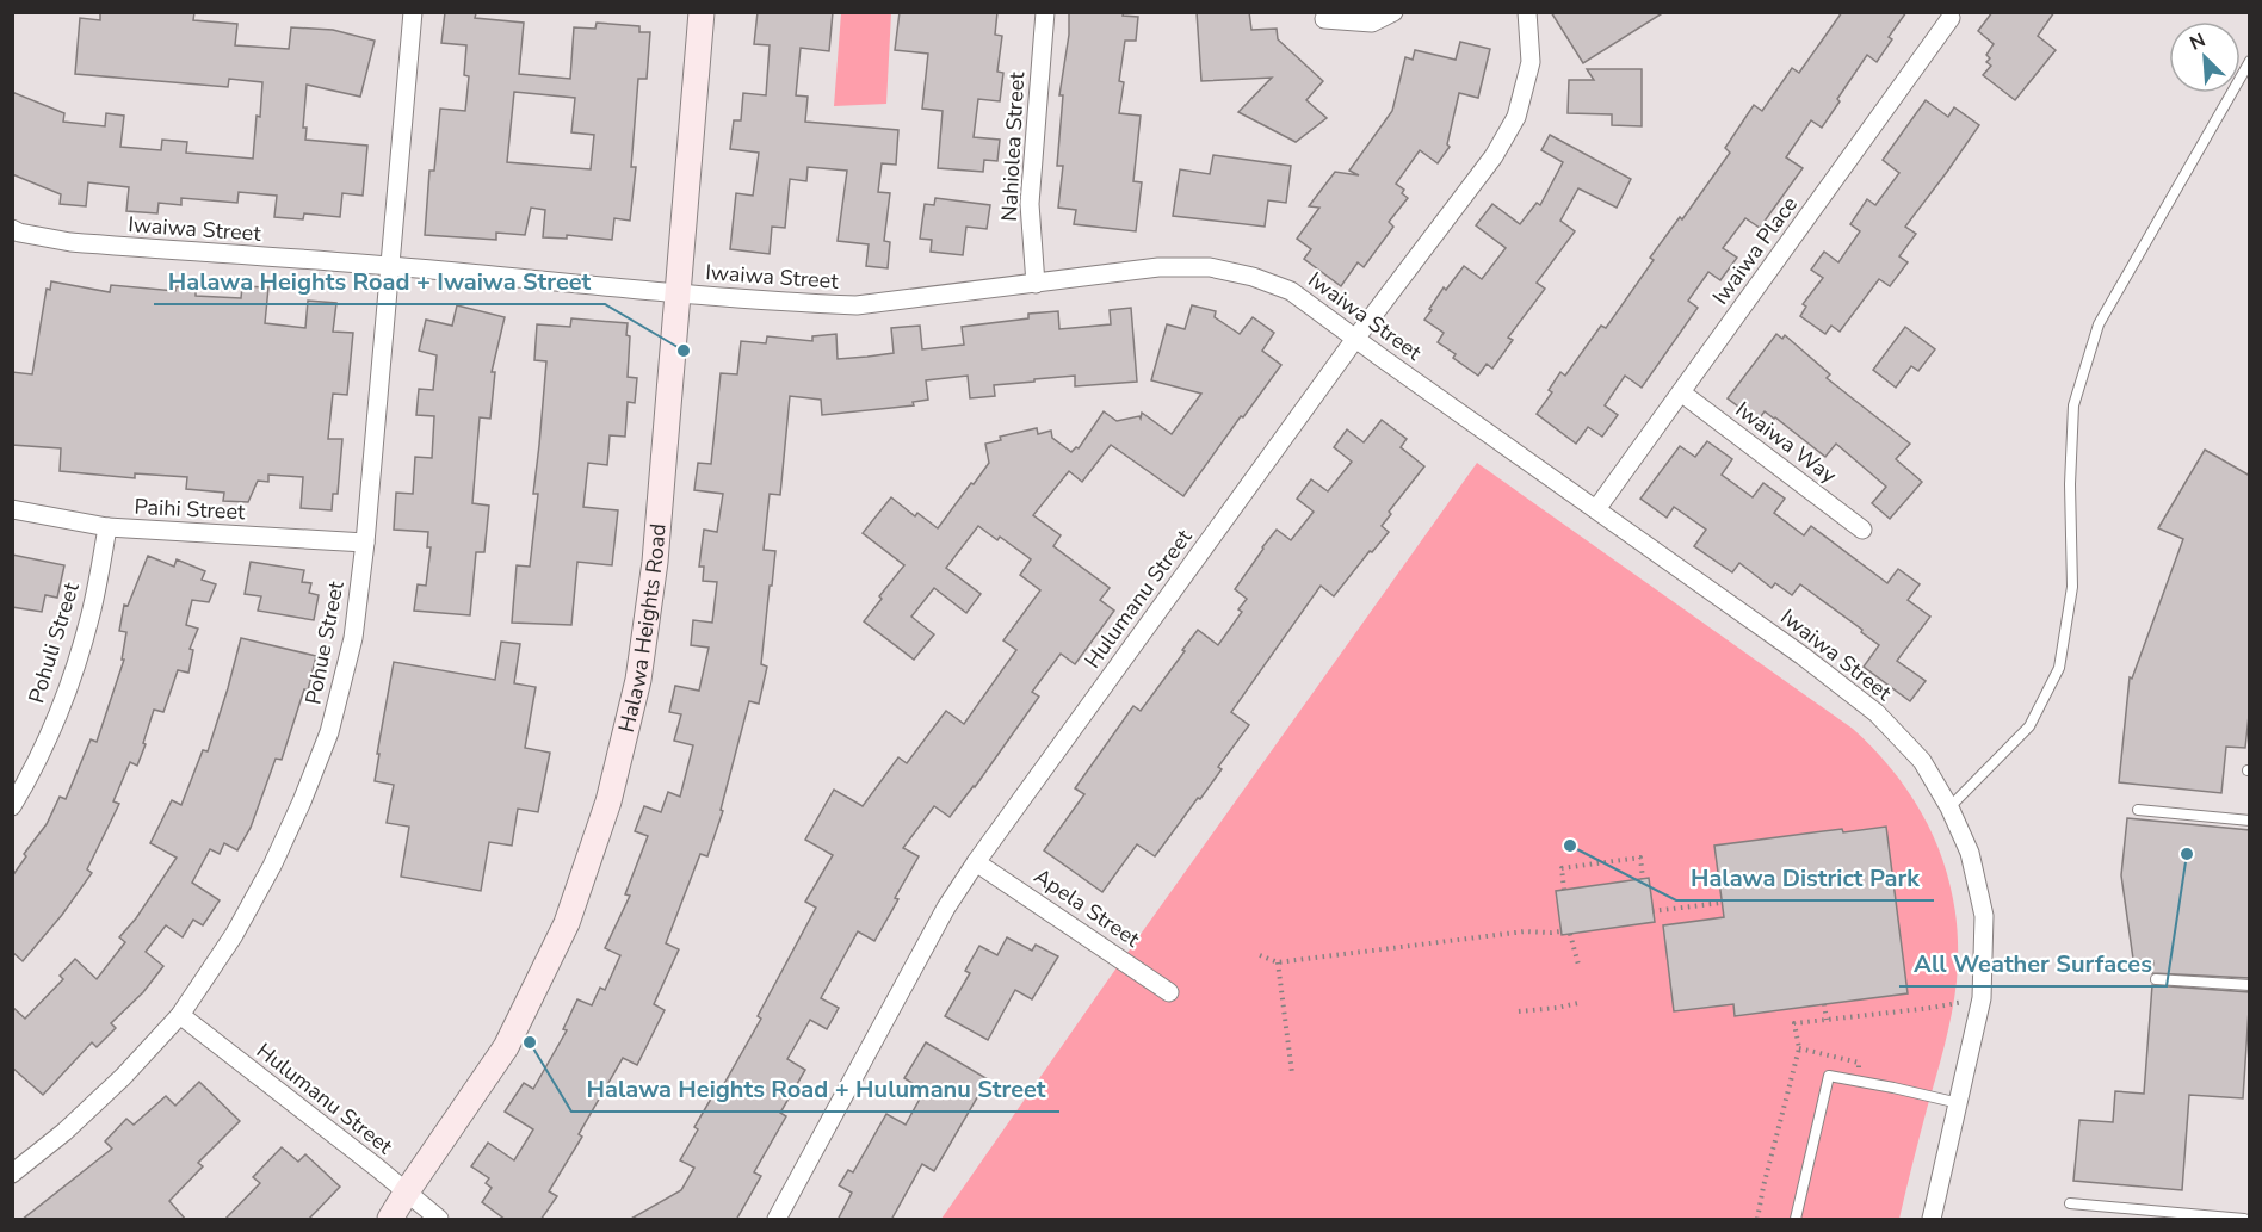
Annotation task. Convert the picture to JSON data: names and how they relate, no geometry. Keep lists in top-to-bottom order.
{
  "streets": {
    "street": [
      "Nahiolea Street",
      "Iwaiwa Street",
      "Iwaiwa Place",
      "Iwaiwa Way",
      "Paihi Street",
      "Hulumanu Street",
      "Halawa Heights Road",
      "Pohuli Street",
      "Pohue Street",
      "Apela Street"
    ]
  },
  "crossings": [
    ["Nahiolea Street", "Iwaiwa Street"],
    ["Iwaiwa Street", "Iwaiwa Place"],
    ["Iwaiwa Street", "Hulumanu Street"],
    ["Iwaiwa Street", "Halawa Heights Road"],
    ["Iwaiwa Street", "Pohue Street"],
    ["Iwaiwa Place", "Iwaiwa Way"],
    ["Paihi Street", "Pohuli Street"],
    ["Paihi Street", "Pohue Street"],
    ["Hulumanu Street", "Halawa Heights Road"],
    ["Hulumanu Street", "Pohue Street"],
    ["Hulumanu Street", "Apela Street"]
  ],
  "places": [
    "Halawa Heights Road + Iwaiwa Street",
    "Halawa District Park",
    "All Weather Surfaces",
    "Halawa Heights Road + Hulumanu Street"
  ],
  "north": "top left"
}
